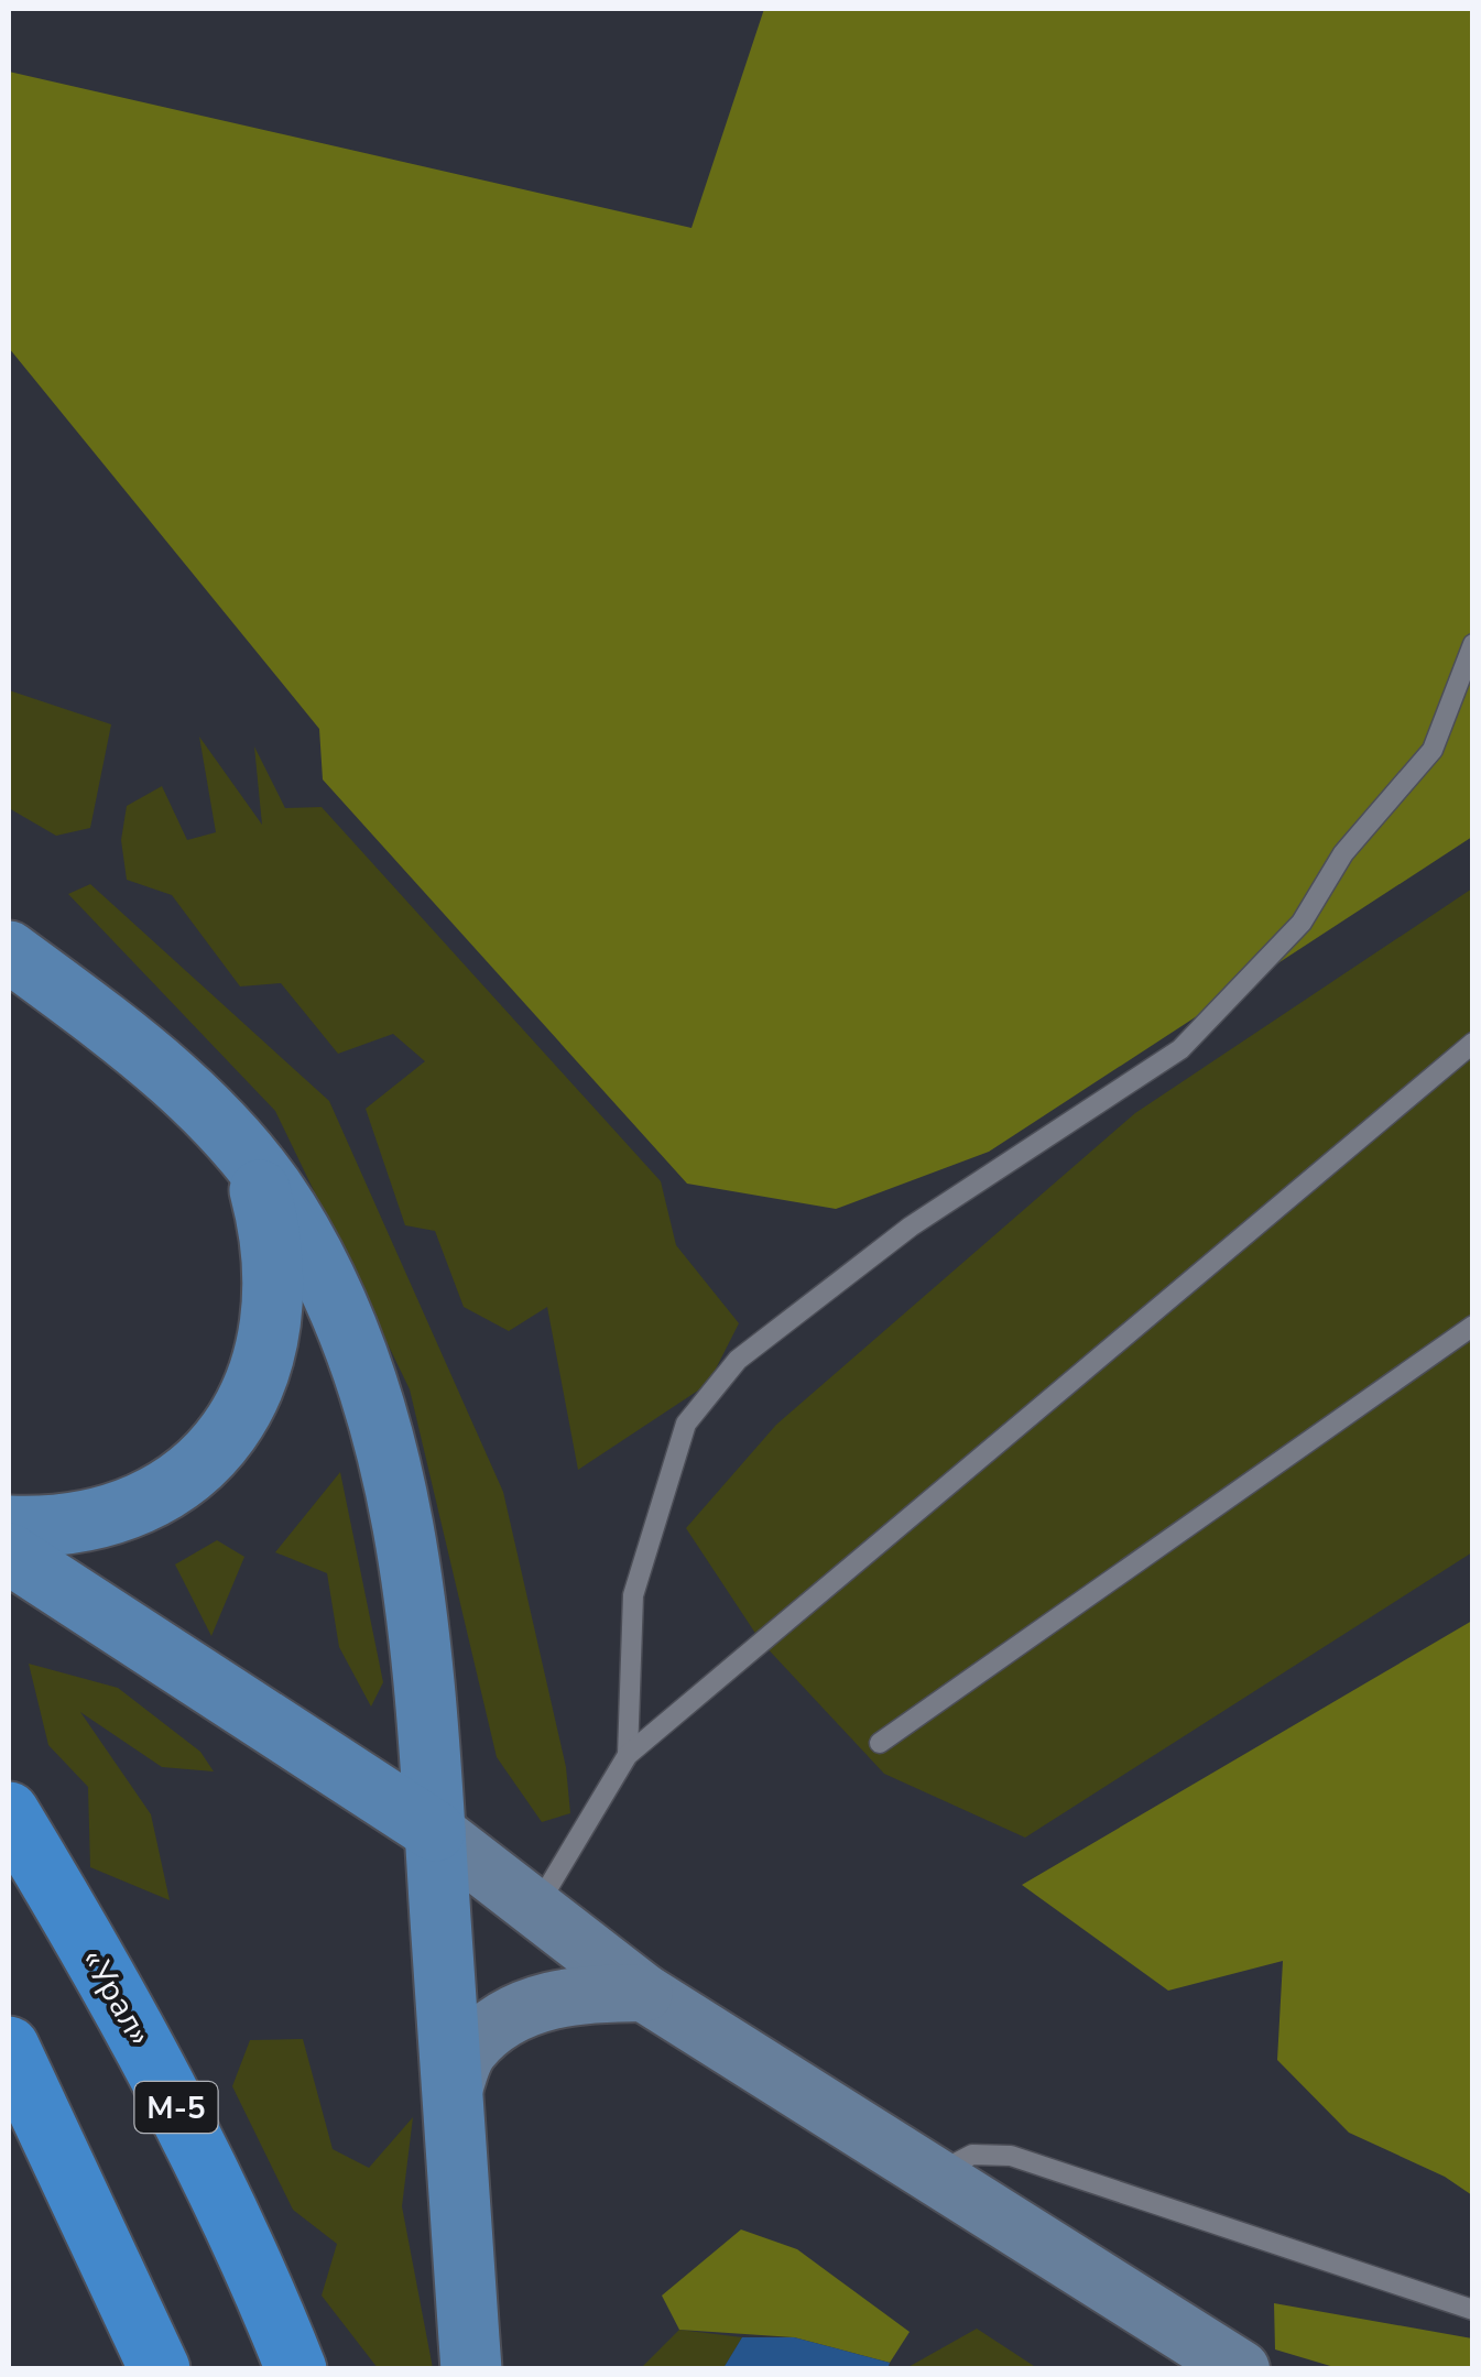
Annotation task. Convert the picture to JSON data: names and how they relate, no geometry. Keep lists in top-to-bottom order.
{
  "streets": {
    "highway": ["«Урал»", "М-5"]
  }
}
